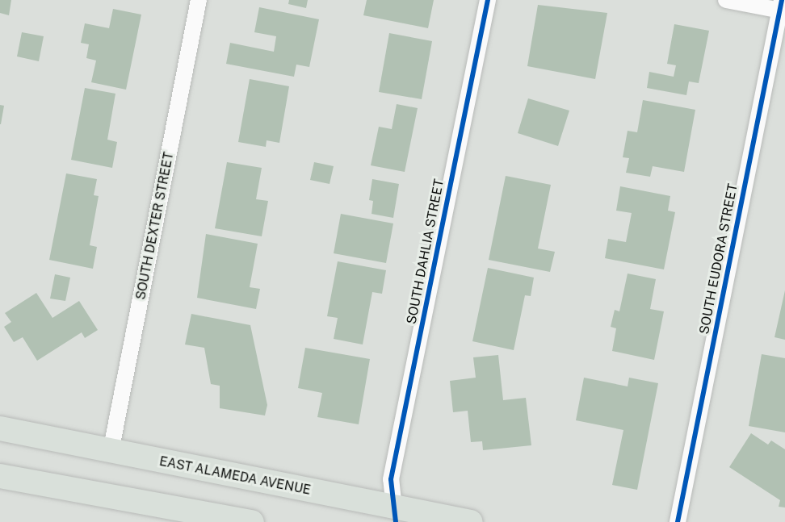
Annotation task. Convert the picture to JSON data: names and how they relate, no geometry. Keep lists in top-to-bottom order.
{
  "streets": {
    "main road": ["EAST ALAMEDA AVENUE"],
    "street": ["SOUTH DEXTER STREET", "SOUTH DAHLIA STREET", "SOUTH EUDORA STREET"]
  },
  "crossings": [
    ["SOUTH DEXTER STREET", "EAST ALAMEDA AVENUE"],
    ["SOUTH DAHLIA STREET", "EAST ALAMEDA AVENUE"]
  ]
}
